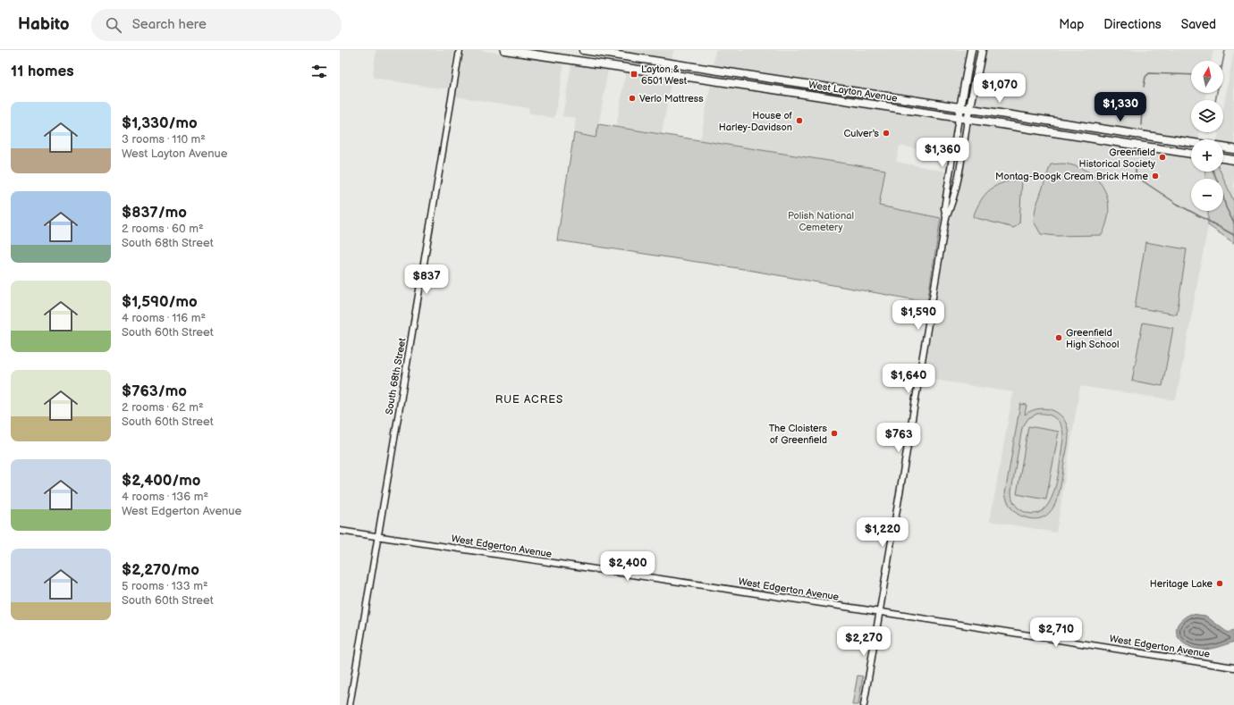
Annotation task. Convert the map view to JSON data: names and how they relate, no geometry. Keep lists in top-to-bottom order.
{
  "streets": {
    "main road": ["West Layton Avenue"],
    "street": ["South 68th Street", "West Edgerton Avenue"]
  },
  "crossings": [
    ["South 68th Street", "West Edgerton Avenue"]
  ],
  "districts": ["RUE ACRES"],
  "parks": ["Polish National Cemetery"],
  "places": {
    "transit": ["Layton & 6501 West"],
    "other": [
      "Verlo Mattress",
      "House of Harley-Davidson",
      "Culver's",
      "Greenfield Historical Society",
      "Montag-Boogk Cream Brick Home",
      "Greenfield High School",
      "The Cloisters of Greenfield",
      "Heritage Lake"
    ]
  },
  "north": "top",
  "page": {
    "header": "Habito",
    "search": "Search here",
    "nav": ["Map", "Directions", "Saved"],
    "heading": "11 homes",
    "map_buttons": ["+", "−"],
    "price": [
      "$1,070",
      "$1,330",
      "$1,360",
      "$837",
      "$1,590",
      "$1,640",
      "$763",
      "$1,220",
      "$2,400",
      "$2,710",
      "$2,270"
    ],
    "list": [
      {
        "name": "$1,330/mo",
        "note": "3 rooms · 110 m² · West Layton Avenue"
      },
      {
        "name": "$837/mo",
        "note": "2 rooms · 60 m² · South 68th Street"
      },
      {
        "name": "$1,590/mo",
        "note": "4 rooms · 116 m² · South 60th Street"
      },
      {
        "name": "$763/mo",
        "note": "2 rooms · 62 m² · South 60th Street"
      },
      {
        "name": "$2,400/mo",
        "note": "4 rooms · 136 m² · West Edgerton Avenue"
      },
      {
        "name": "$2,270/mo",
        "note": "5 rooms · 133 m² · South 60th Street"
      }
    ]
  }
}
